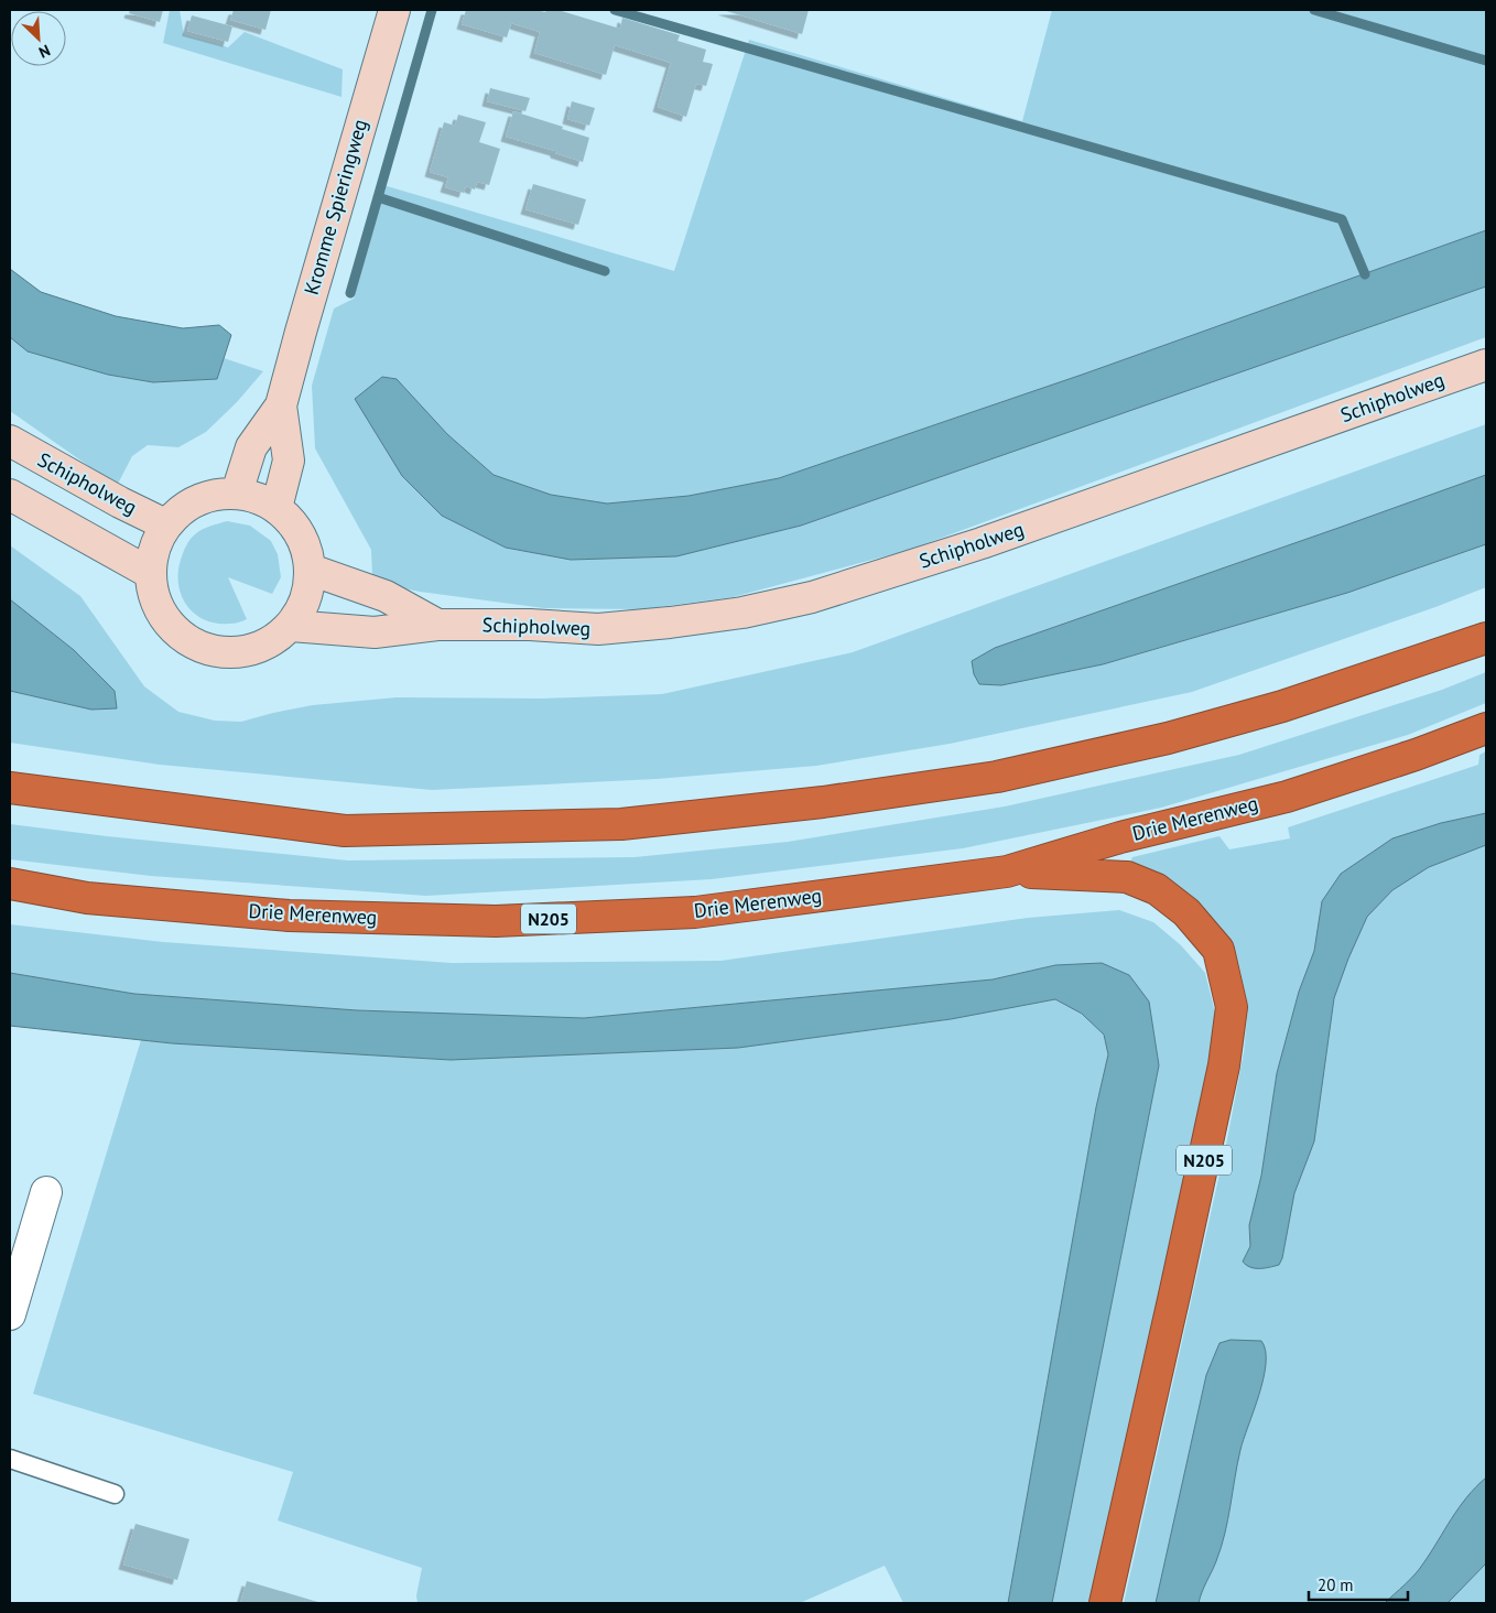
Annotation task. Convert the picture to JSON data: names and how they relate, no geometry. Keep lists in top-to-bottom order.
{
  "streets": {
    "highway": ["Drie Merenweg", "N205"],
    "main road": ["Kromme Spieringweg", "Schipholweg"]
  },
  "crossings": [
    ["Kromme Spieringweg", "Schipholweg"],
    ["Drie Merenweg", "N205"]
  ],
  "scale_bar": "20 m",
  "north": "bottom right"
}
